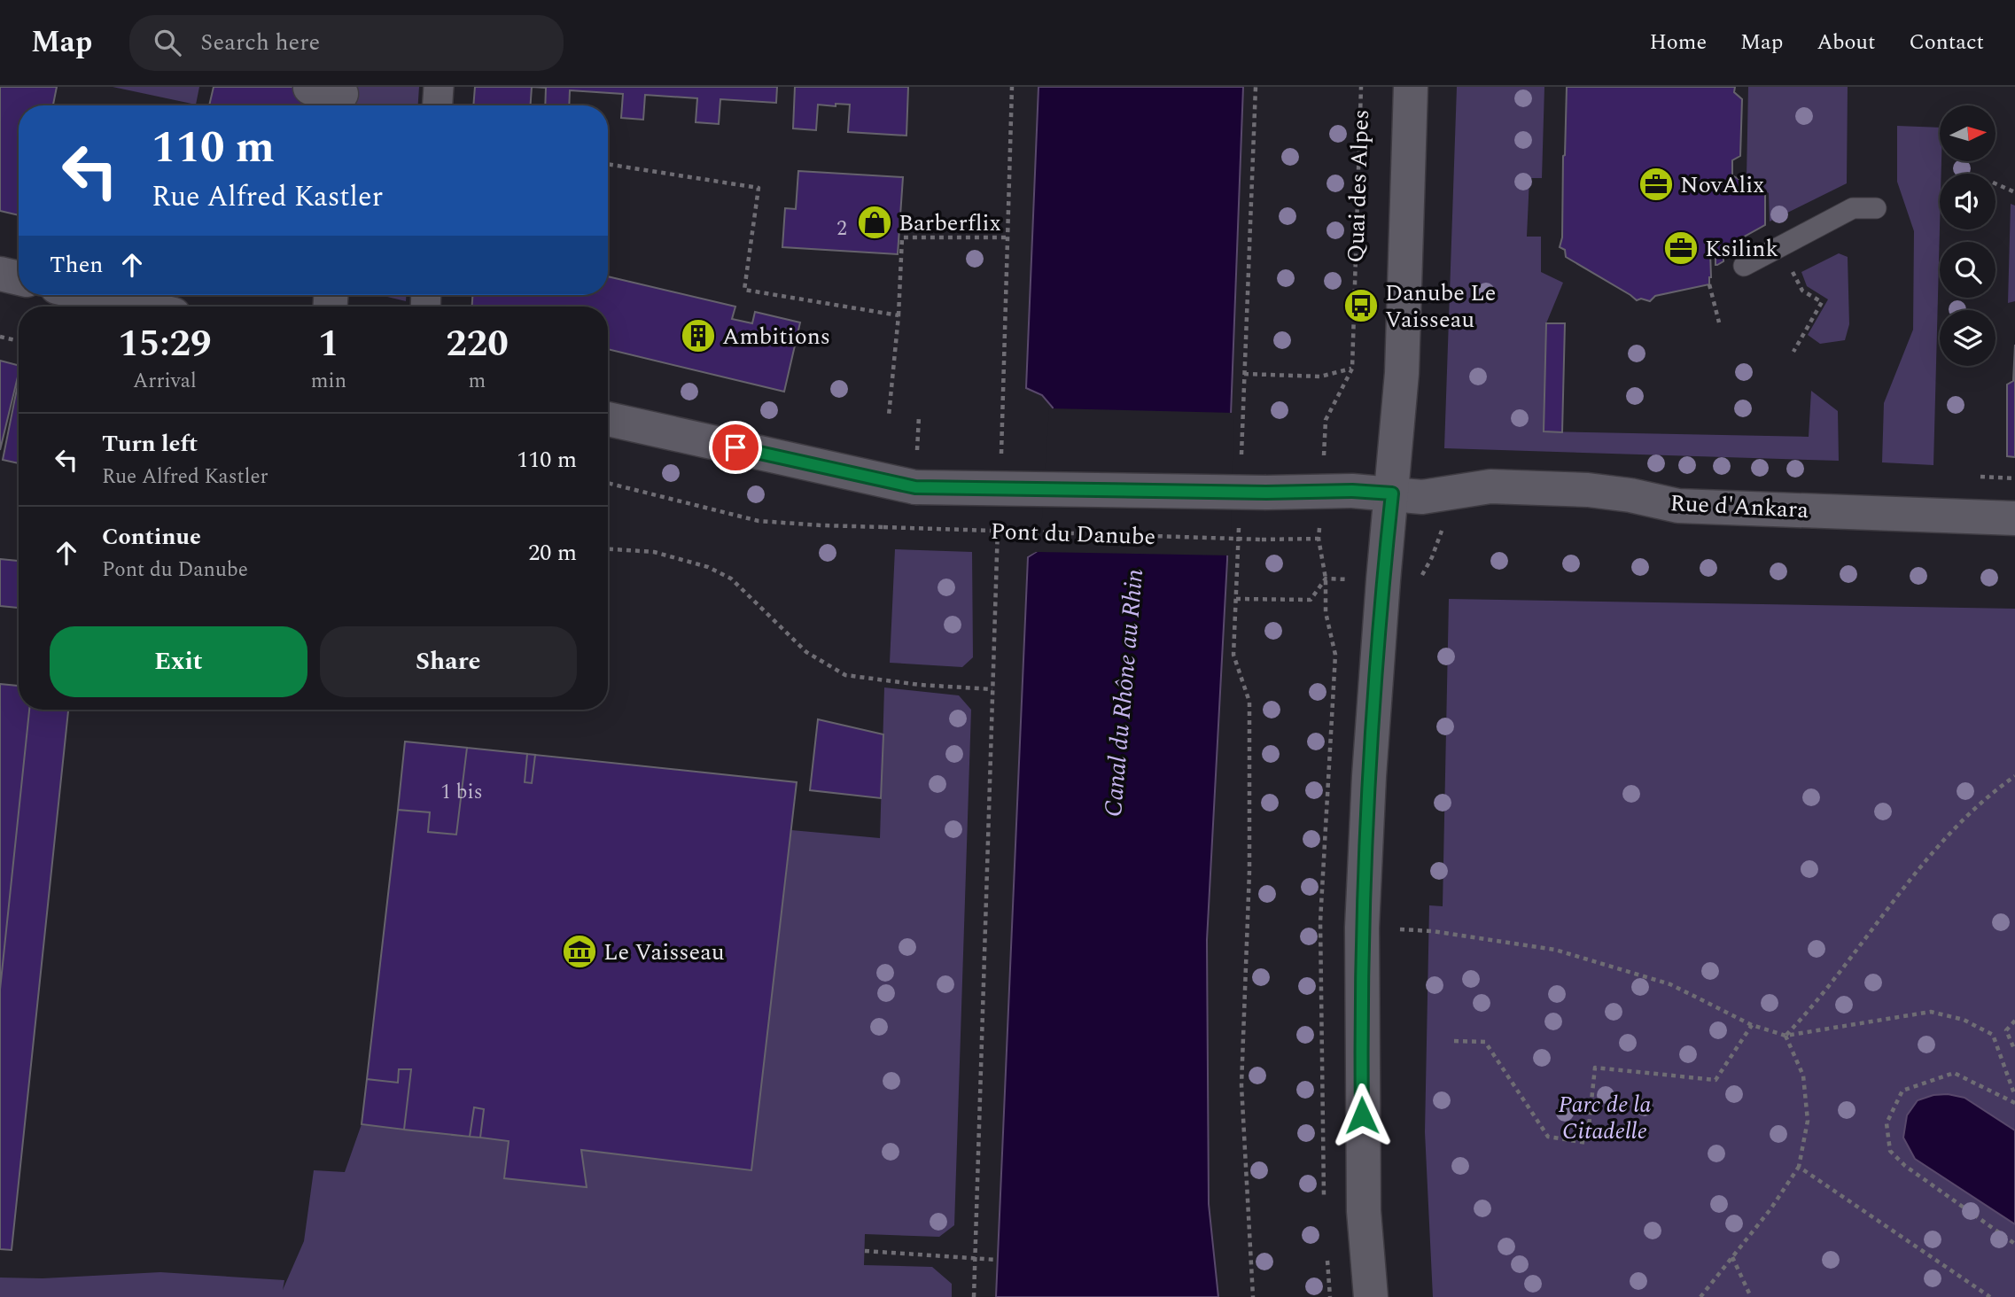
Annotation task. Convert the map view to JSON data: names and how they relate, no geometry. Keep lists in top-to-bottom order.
{
  "streets": {
    "street": ["Rue d'Ankara", "Pont du Danube"],
    "path": ["Quai des Alpes"]
  },
  "crossings": [
    ["Quai des Alpes", "Rue d'Ankara"],
    ["Quai des Alpes", "Pont du Danube"],
    ["Rue d'Ankara", "Pont du Danube"]
  ],
  "water": ["Canal du Rhône au Rhin"],
  "parks": ["Parc de la Citadelle"],
  "places": {
    "office": ["NovAlix", "Ksilink"],
    "shop": ["Barberflix"],
    "bus stop": ["Danube Le Vaisseau"],
    "building": ["Ambitions"],
    "museum": ["Le Vaisseau"]
  },
  "house_numbers": ["2", "1 bis"],
  "north": "right",
  "page": {
    "header": "Map",
    "search": "Search here",
    "nav": [
      "Home",
      "Map",
      "About",
      "Contact"
    ],
    "turn": ["110 m", "Rue Alfred Kastler"],
    "then": "Then",
    "eta": [
      "15:29",
      "Arrival",
      "1",
      "min",
      "220",
      "m"
    ],
    "list": [
      {
        "name": "Turn left",
        "note": "Rue Alfred Kastler",
        "value": "110 m"
      },
      {
        "name": "Continue",
        "note": "Pont du Danube",
        "value": "20 m"
      }
    ],
    "buttons": ["Exit", "Share"]
  }
}
